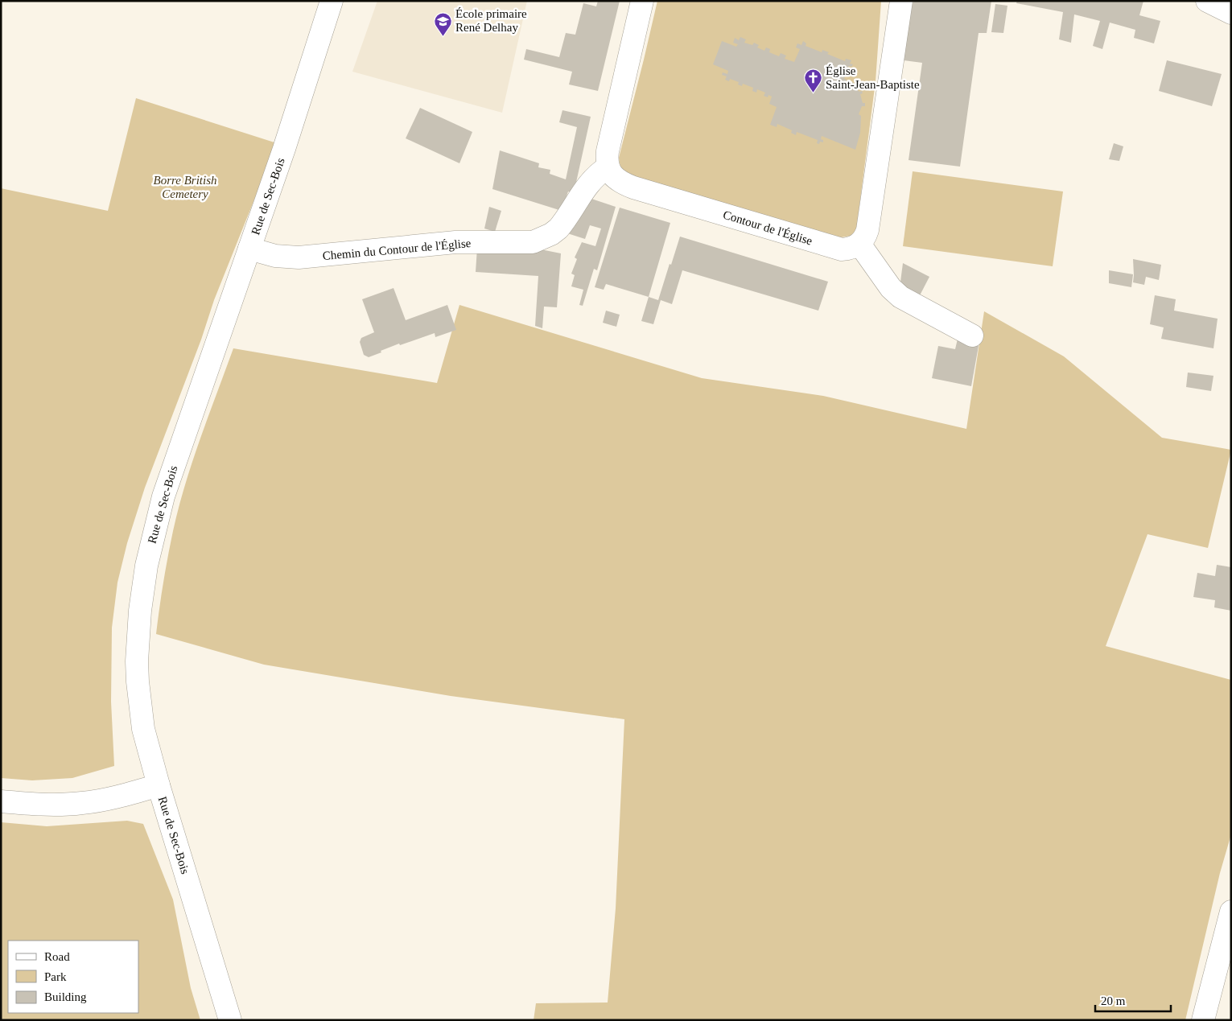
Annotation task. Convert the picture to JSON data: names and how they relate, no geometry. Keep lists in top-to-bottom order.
{
  "streets": {
    "street": ["Rue de Sec-Bois", "Contour de l'Église", "Chemin du Contour de l'Église"]
  },
  "crossings": [
    ["Rue de Sec-Bois", "Chemin du Contour de l'Église"],
    ["Contour de l'Église", "Chemin du Contour de l'Église"]
  ],
  "parks": ["Borre British Cemetery"],
  "places": {
    "school or university": ["École primaire René Delhay"],
    "church": ["Église Saint-Jean-Baptiste"]
  },
  "legend": ["Road", "Park", "Building"],
  "scale_bar": "20 m"
}
